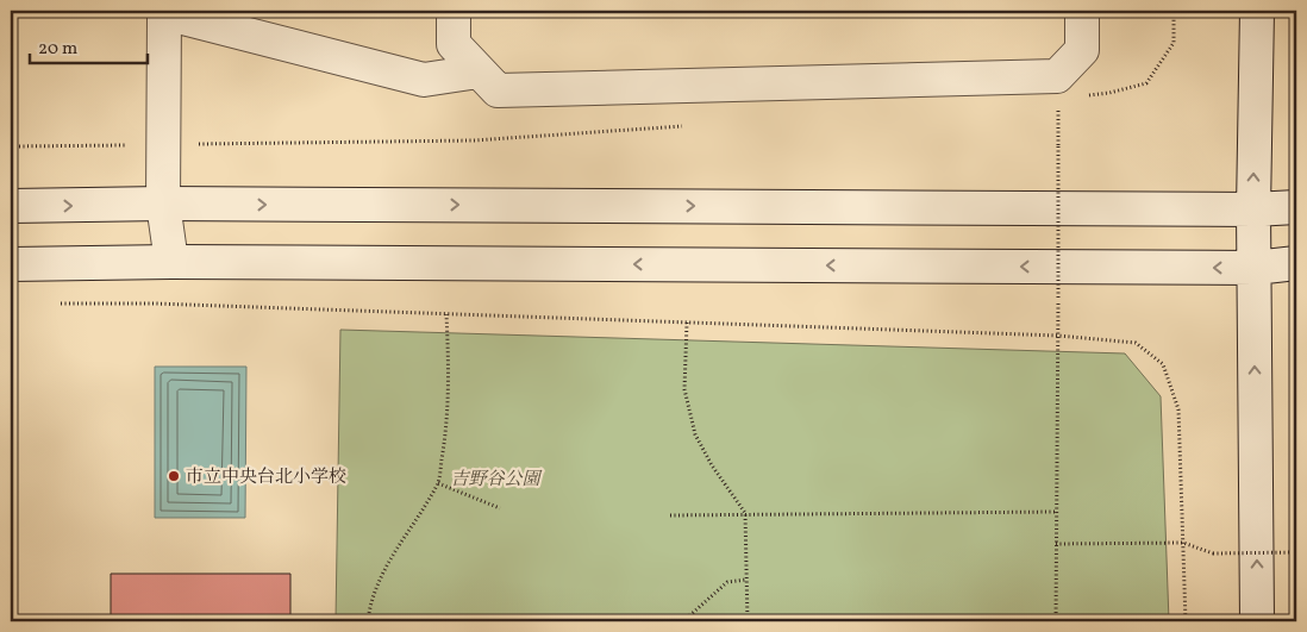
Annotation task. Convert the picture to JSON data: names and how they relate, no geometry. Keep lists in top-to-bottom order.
{
  "parks": ["吉野谷公園"],
  "places": ["市立中央台北小学校"],
  "scale_bar": "20 m"
}
